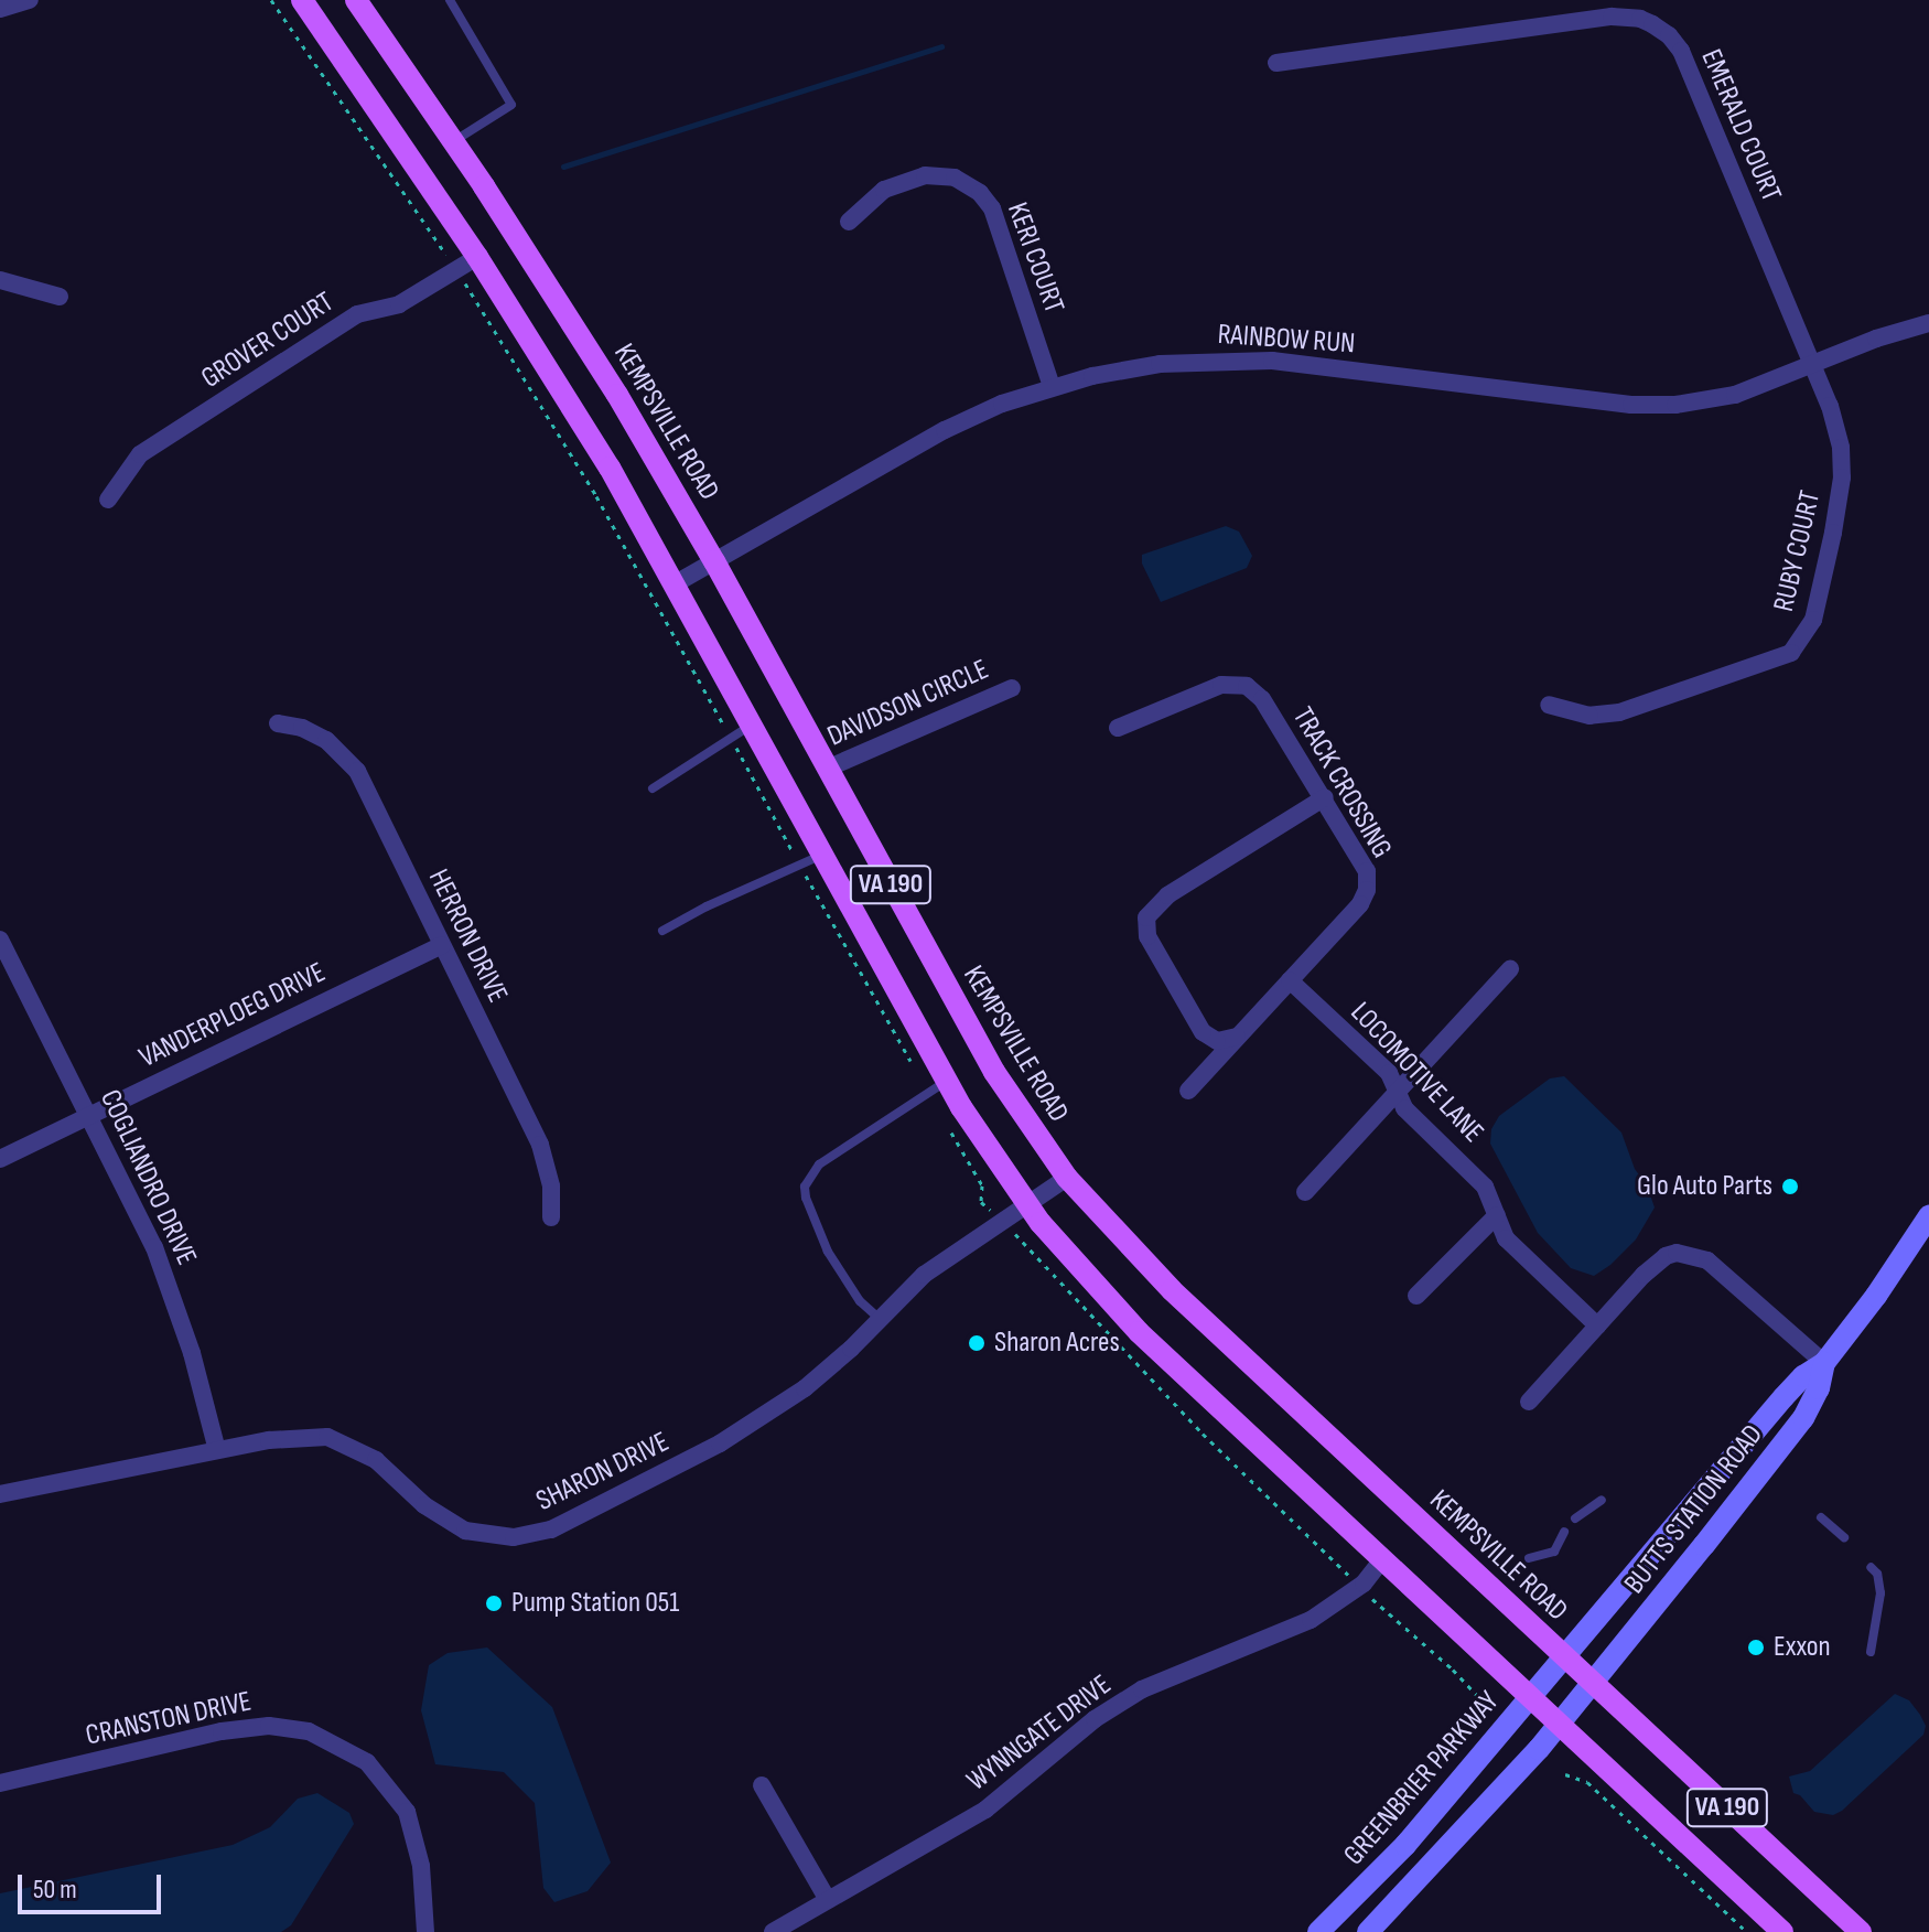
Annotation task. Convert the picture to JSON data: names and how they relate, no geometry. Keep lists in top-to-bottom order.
{
  "streets": {
    "main road": [
      "KEMPSVILLE ROAD",
      "VA 190",
      "BUTTS STATION ROAD",
      "GREENBRIER PARKWAY"
    ],
    "street": [
      "EMERALD COURT",
      "KERI COURT",
      "RAINBOW RUN",
      "GROVER COURT",
      "RUBY COURT",
      "DAVIDSON CIRCLE",
      "TRACK CROSSING",
      "HERRON DRIVE",
      "VANDERPLOEG DRIVE",
      "LOCOMOTIVE LANE",
      "COGLIANDRO DRIVE",
      "SHARON DRIVE",
      "CRANSTON DRIVE",
      "WYNNGATE DRIVE"
    ]
  },
  "crossings": [
    ["EMERALD COURT", "RAINBOW RUN"],
    ["EMERALD COURT", "RUBY COURT"],
    ["KERI COURT", "RAINBOW RUN"],
    ["RAINBOW RUN", "KEMPSVILLE ROAD"],
    ["RAINBOW RUN", "RUBY COURT"],
    ["RAINBOW RUN", "VA 190"],
    ["GROVER COURT", "VA 190"],
    ["KEMPSVILLE ROAD", "DAVIDSON CIRCLE"],
    ["KEMPSVILLE ROAD", "SHARON DRIVE"],
    ["KEMPSVILLE ROAD", "BUTTS STATION ROAD"],
    ["KEMPSVILLE ROAD", "GREENBRIER PARKWAY"],
    ["TRACK CROSSING", "LOCOMOTIVE LANE"],
    ["VA 190", "SHARON DRIVE"],
    ["VA 190", "WYNNGATE DRIVE"],
    ["VA 190", "GREENBRIER PARKWAY"],
    ["HERRON DRIVE", "VANDERPLOEG DRIVE"],
    ["VANDERPLOEG DRIVE", "COGLIANDRO DRIVE"],
    ["COGLIANDRO DRIVE", "SHARON DRIVE"],
    ["BUTTS STATION ROAD", "GREENBRIER PARKWAY"]
  ],
  "places": [
    "Glo Auto Parts",
    "Sharon Acres",
    "Pump Station 051",
    "Exxon"
  ],
  "scale_bar": "50 m"
}
